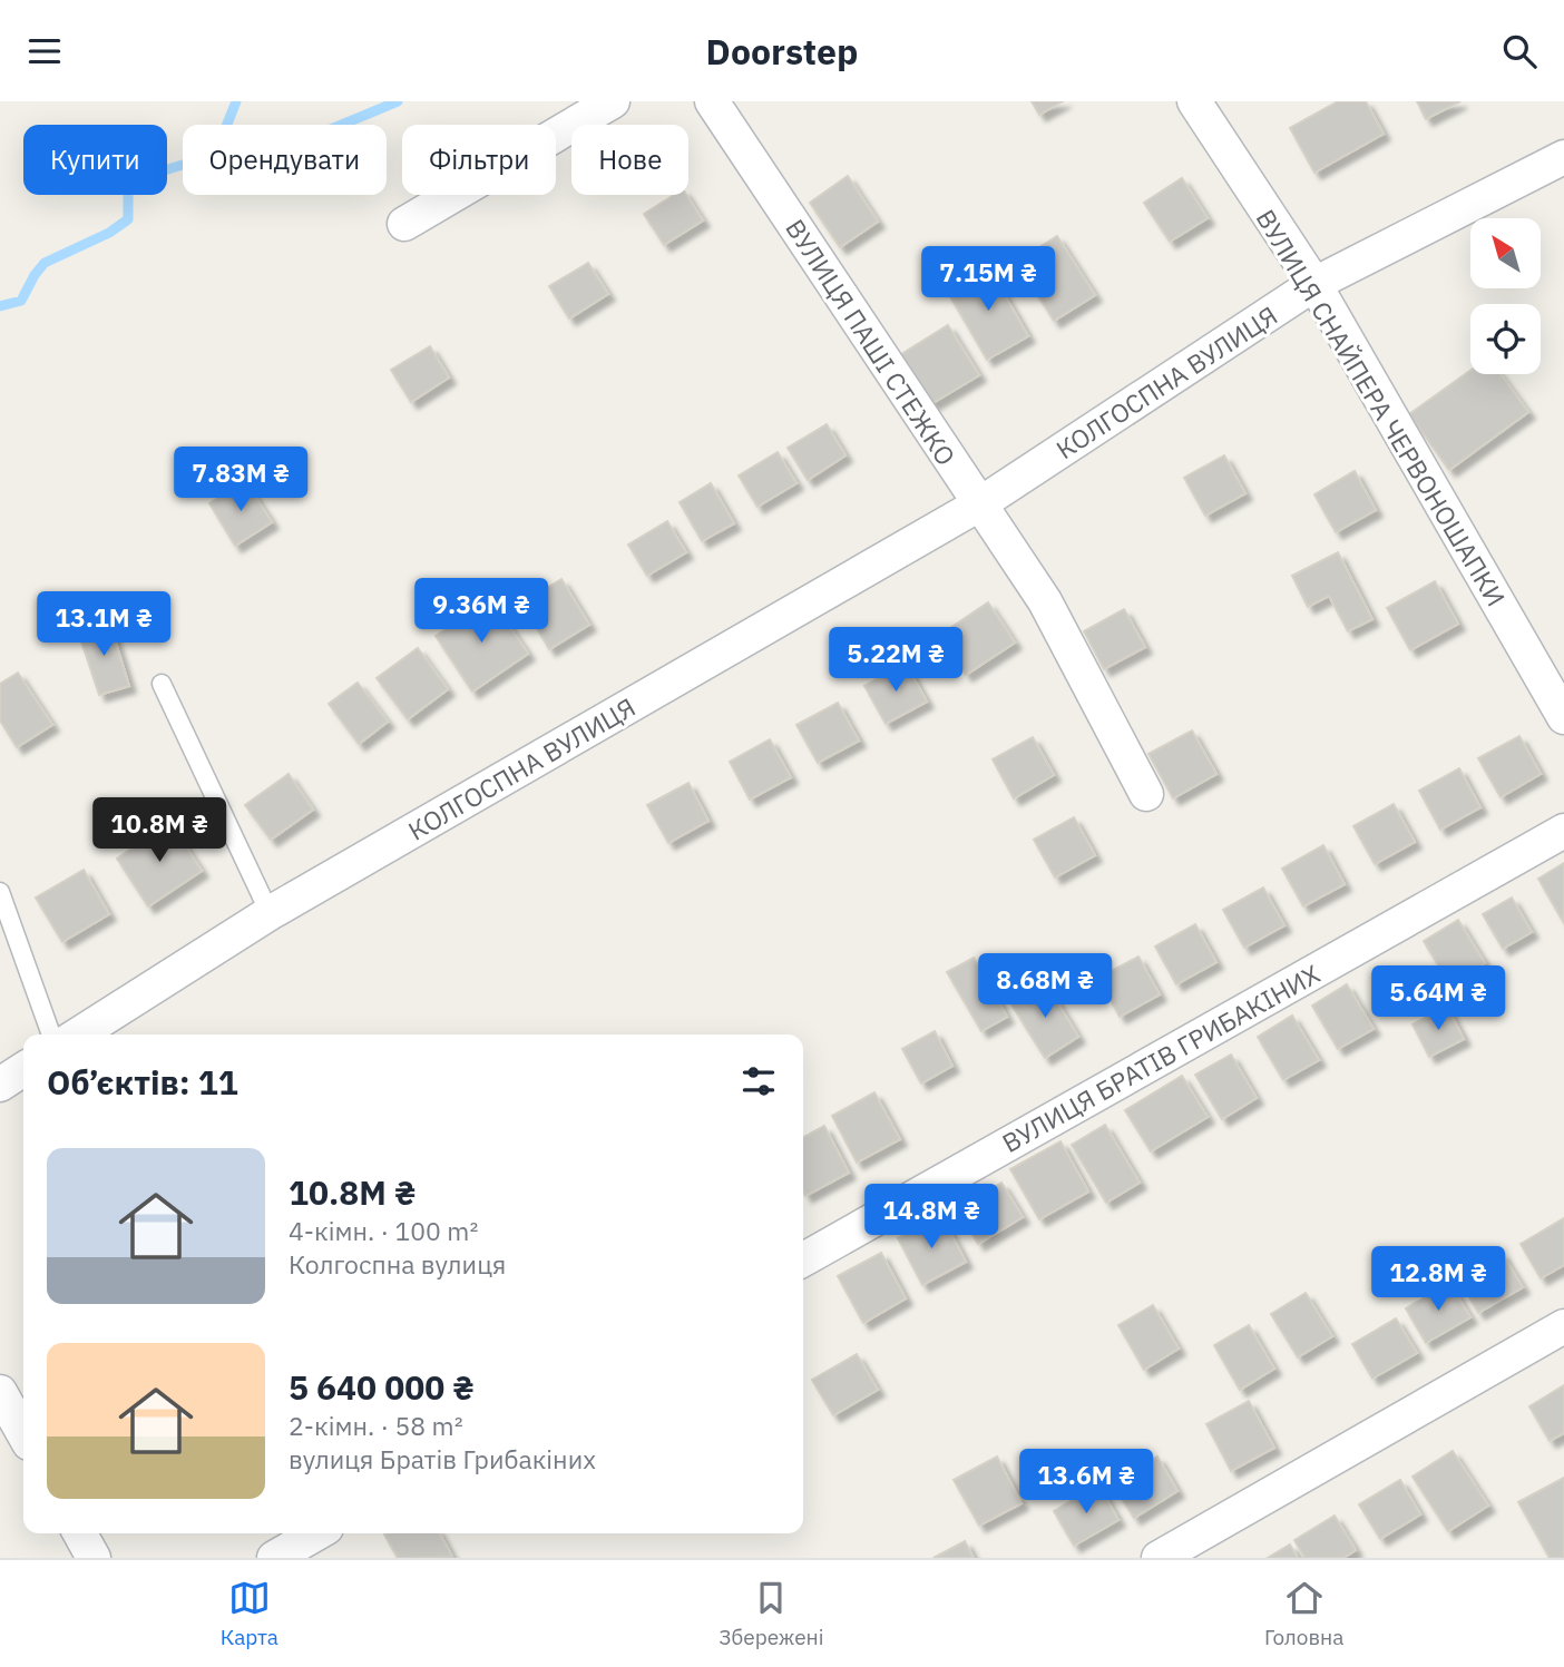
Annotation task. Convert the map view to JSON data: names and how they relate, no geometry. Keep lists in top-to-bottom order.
{
  "streets": {
    "street": [
      "ВУЛИЦЯ ПАШІ СТЕЖКО",
      "КОЛГОСПНА ВУЛИЦЯ",
      "ВУЛИЦЯ СНАЙПЕРА ЧЕРВОНОШАПКИ",
      "ВУЛИЦЯ БРАТІВ ГРИБАКІНИХ"
    ]
  },
  "crossings": [
    ["ВУЛИЦЯ ПАШІ СТЕЖКО", "КОЛГОСПНА ВУЛИЦЯ"],
    ["КОЛГОСПНА ВУЛИЦЯ", "ВУЛИЦЯ СНАЙПЕРА ЧЕРВОНОШАПКИ"]
  ],
  "north": "top left",
  "page": {
    "header": "Doorstep",
    "chip": [
      "Купити",
      "Орендувати",
      "Фільтри",
      "Нове"
    ],
    "price": [
      "7.15M ₴",
      "7.83M ₴",
      "9.36M ₴",
      "13.1M ₴",
      "5.22M ₴",
      "10.8M ₴",
      "8.68M ₴",
      "5.64M ₴",
      "14.8M ₴",
      "12.8M ₴",
      "13.6M ₴"
    ],
    "heading": "Об’єктів: 11",
    "list": [
      {
        "name": "10.8M ₴",
        "note": "4-кімн. · 100 m² · Колгоспна вулиця"
      },
      {
        "name": "5 640 000 ₴",
        "note": "2-кімн. · 58 m² · вулиця Братів Грибакіних"
      }
    ],
    "tabs": ["Карта", "Збережені", "Головна"]
  }
}
